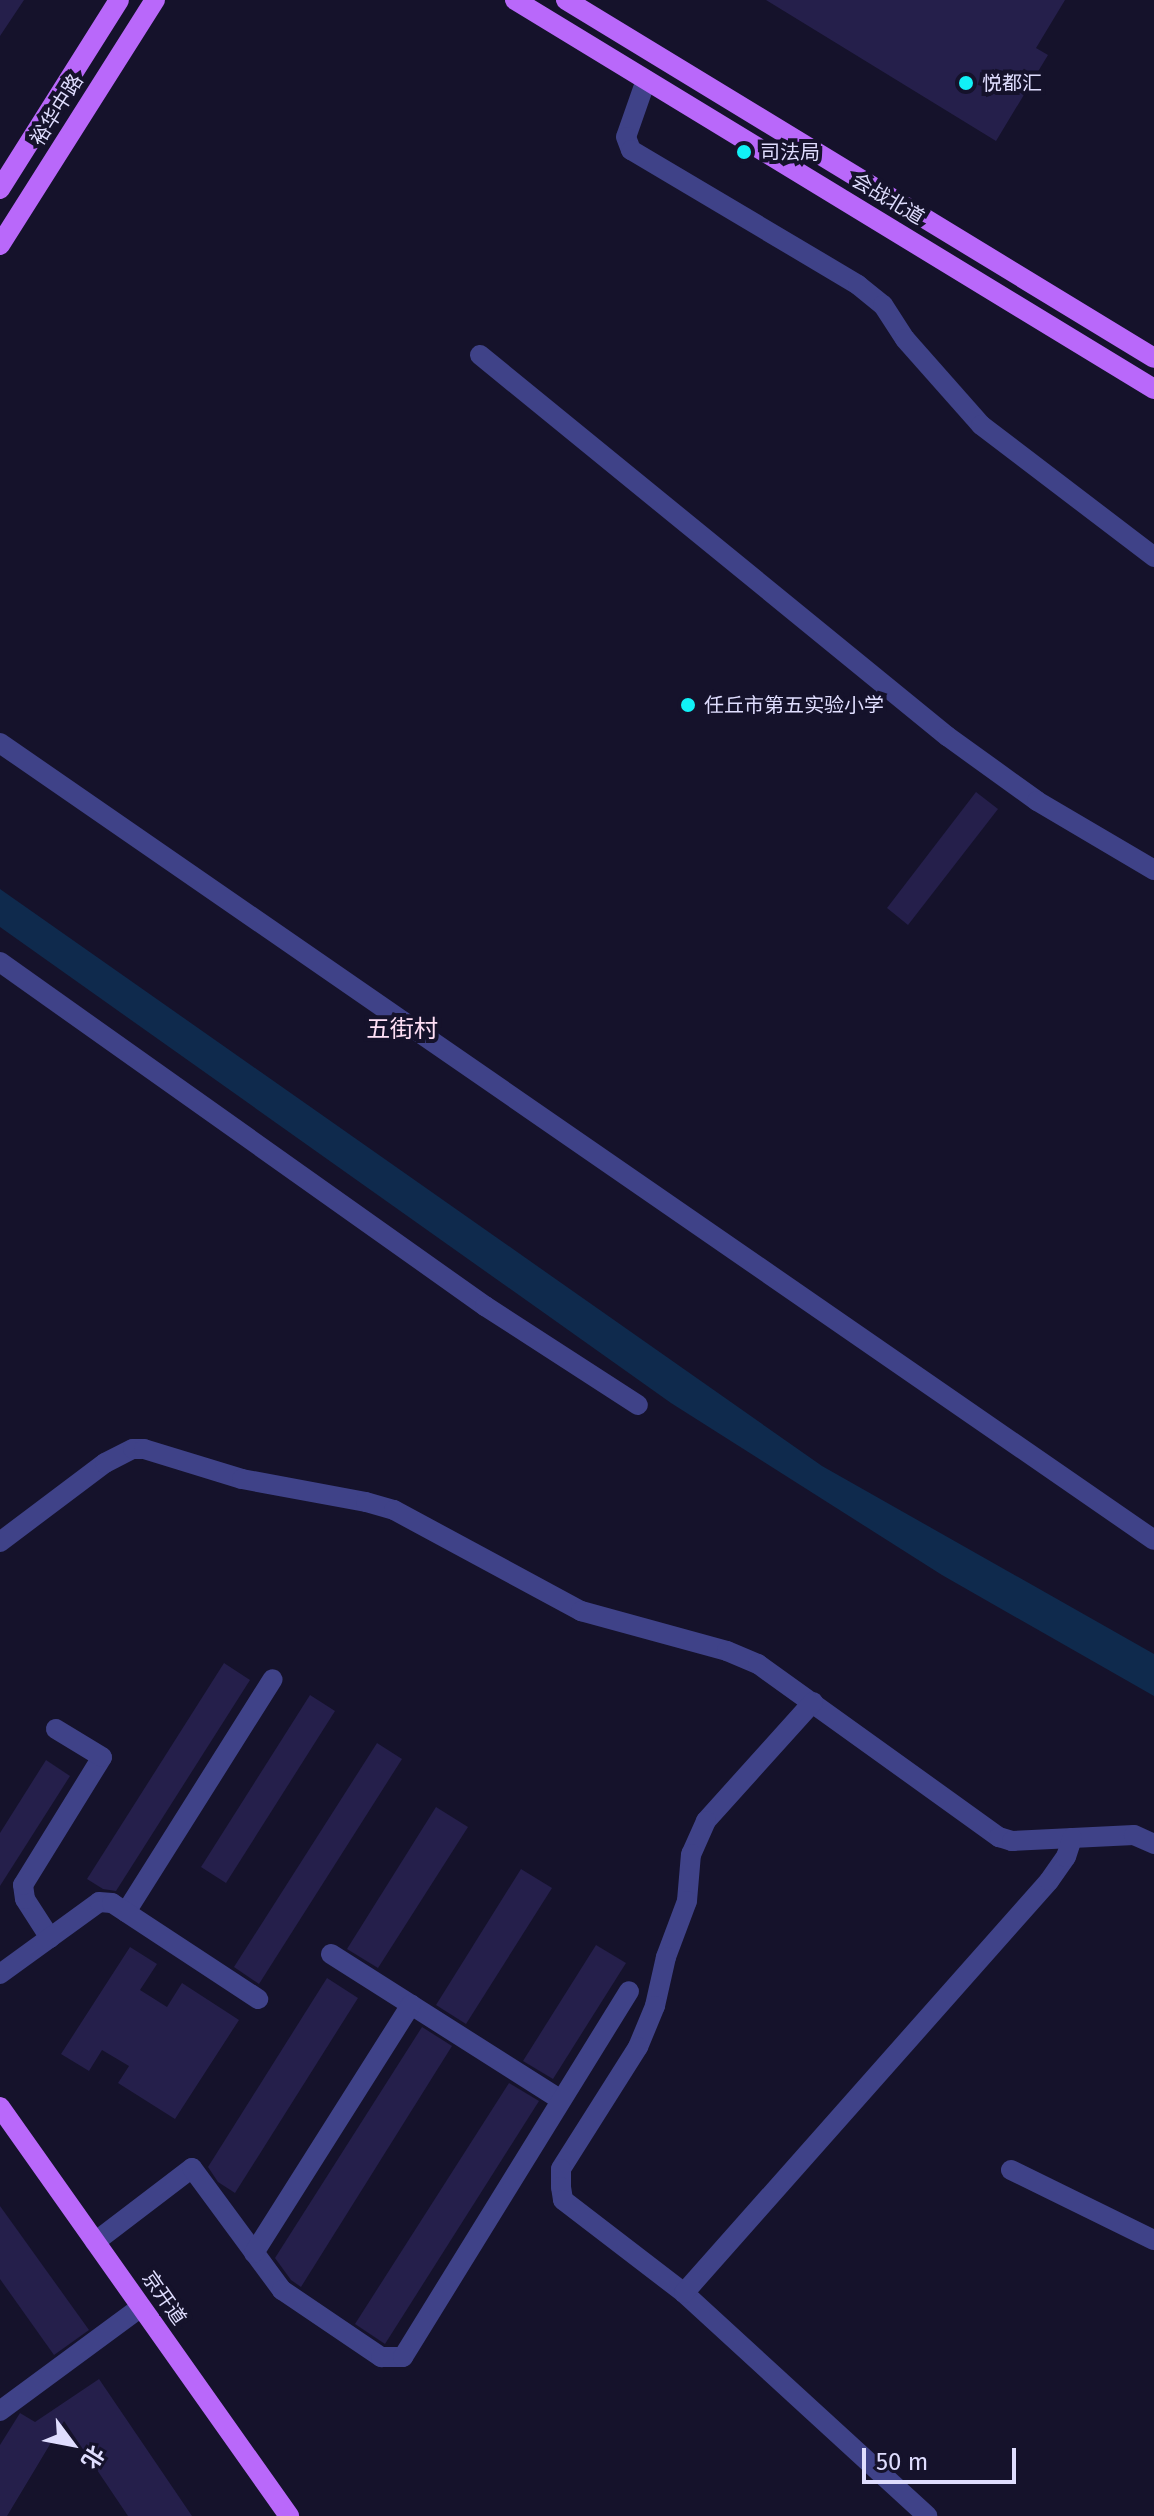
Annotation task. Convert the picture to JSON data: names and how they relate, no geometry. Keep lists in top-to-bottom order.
{
  "streets": {
    "main road": ["裕华中路", "会战北道", "京开道"]
  },
  "districts": ["五街村"],
  "places": ["悦都汇", "司法局", "任丘市第五实验小学"],
  "scale_bar": "50 m",
  "north": "bottom right"
}
